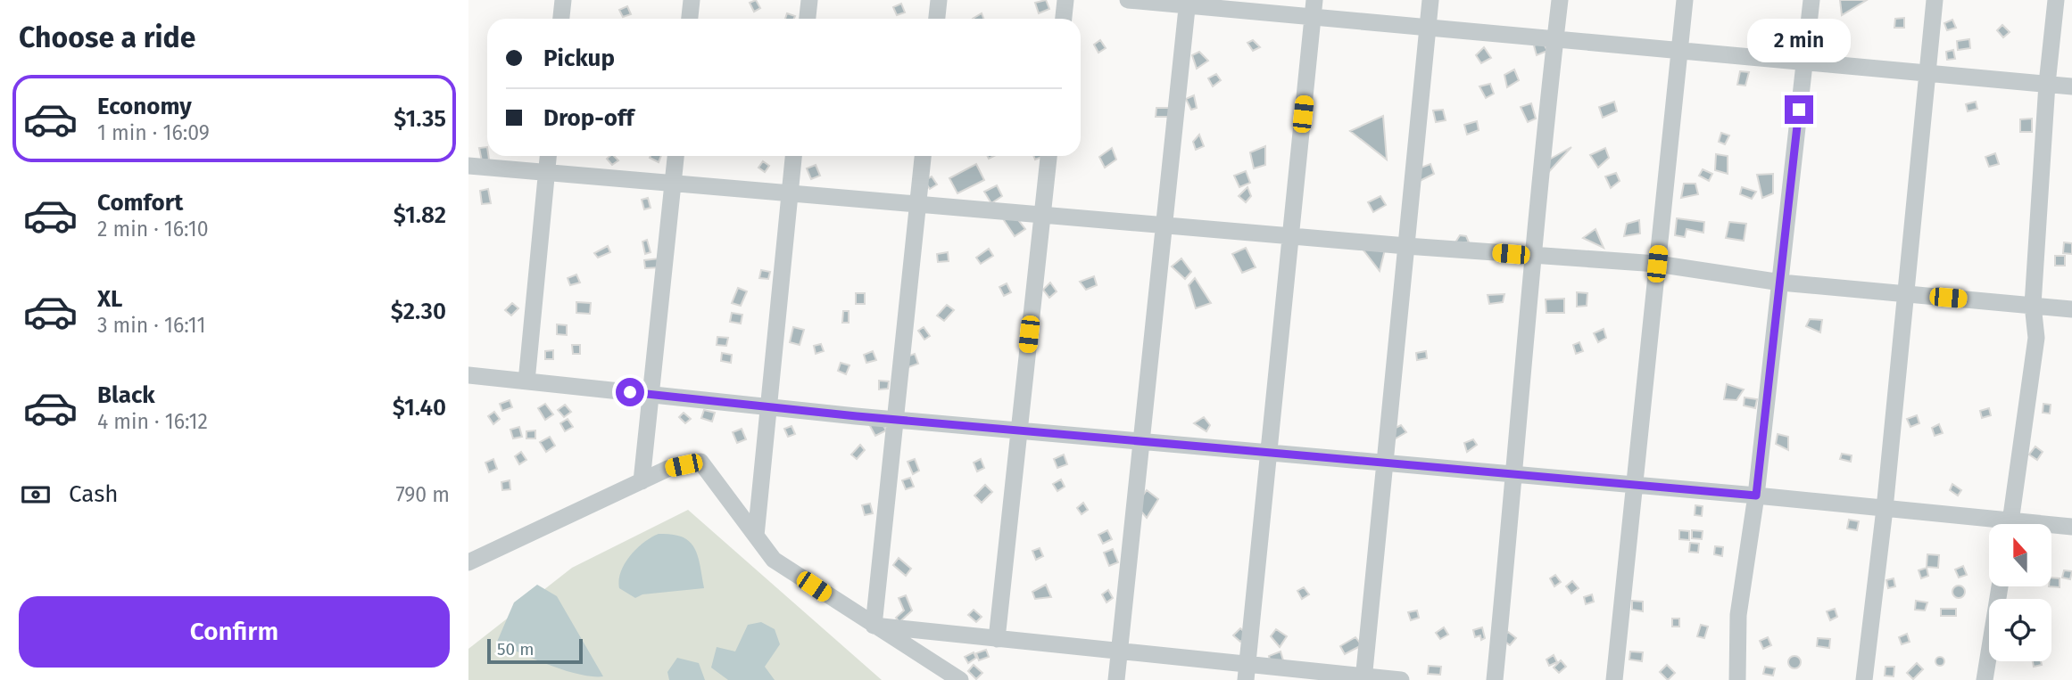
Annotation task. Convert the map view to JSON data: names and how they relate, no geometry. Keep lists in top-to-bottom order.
{
  "scale_bar": "50 m",
  "north": "top",
  "page": {
    "heading": "Choose a ride",
    "bubble": "2 min",
    "banner": ["Pickup", "Drop-off"],
    "list": [
      {
        "name": "Economy",
        "note": "1 min · 16:09",
        "value": "$1.35"
      },
      {
        "name": "Comfort",
        "note": "2 min · 16:10",
        "value": "$1.82"
      },
      {
        "name": "XL",
        "note": "3 min · 16:11",
        "value": "$2.30"
      },
      {
        "name": "Black",
        "note": "4 min · 16:12",
        "value": "$1.40"
      }
    ],
    "pay": ["Cash", "790 m"],
    "buttons": "Confirm",
    "scale": "50 m"
  }
}
